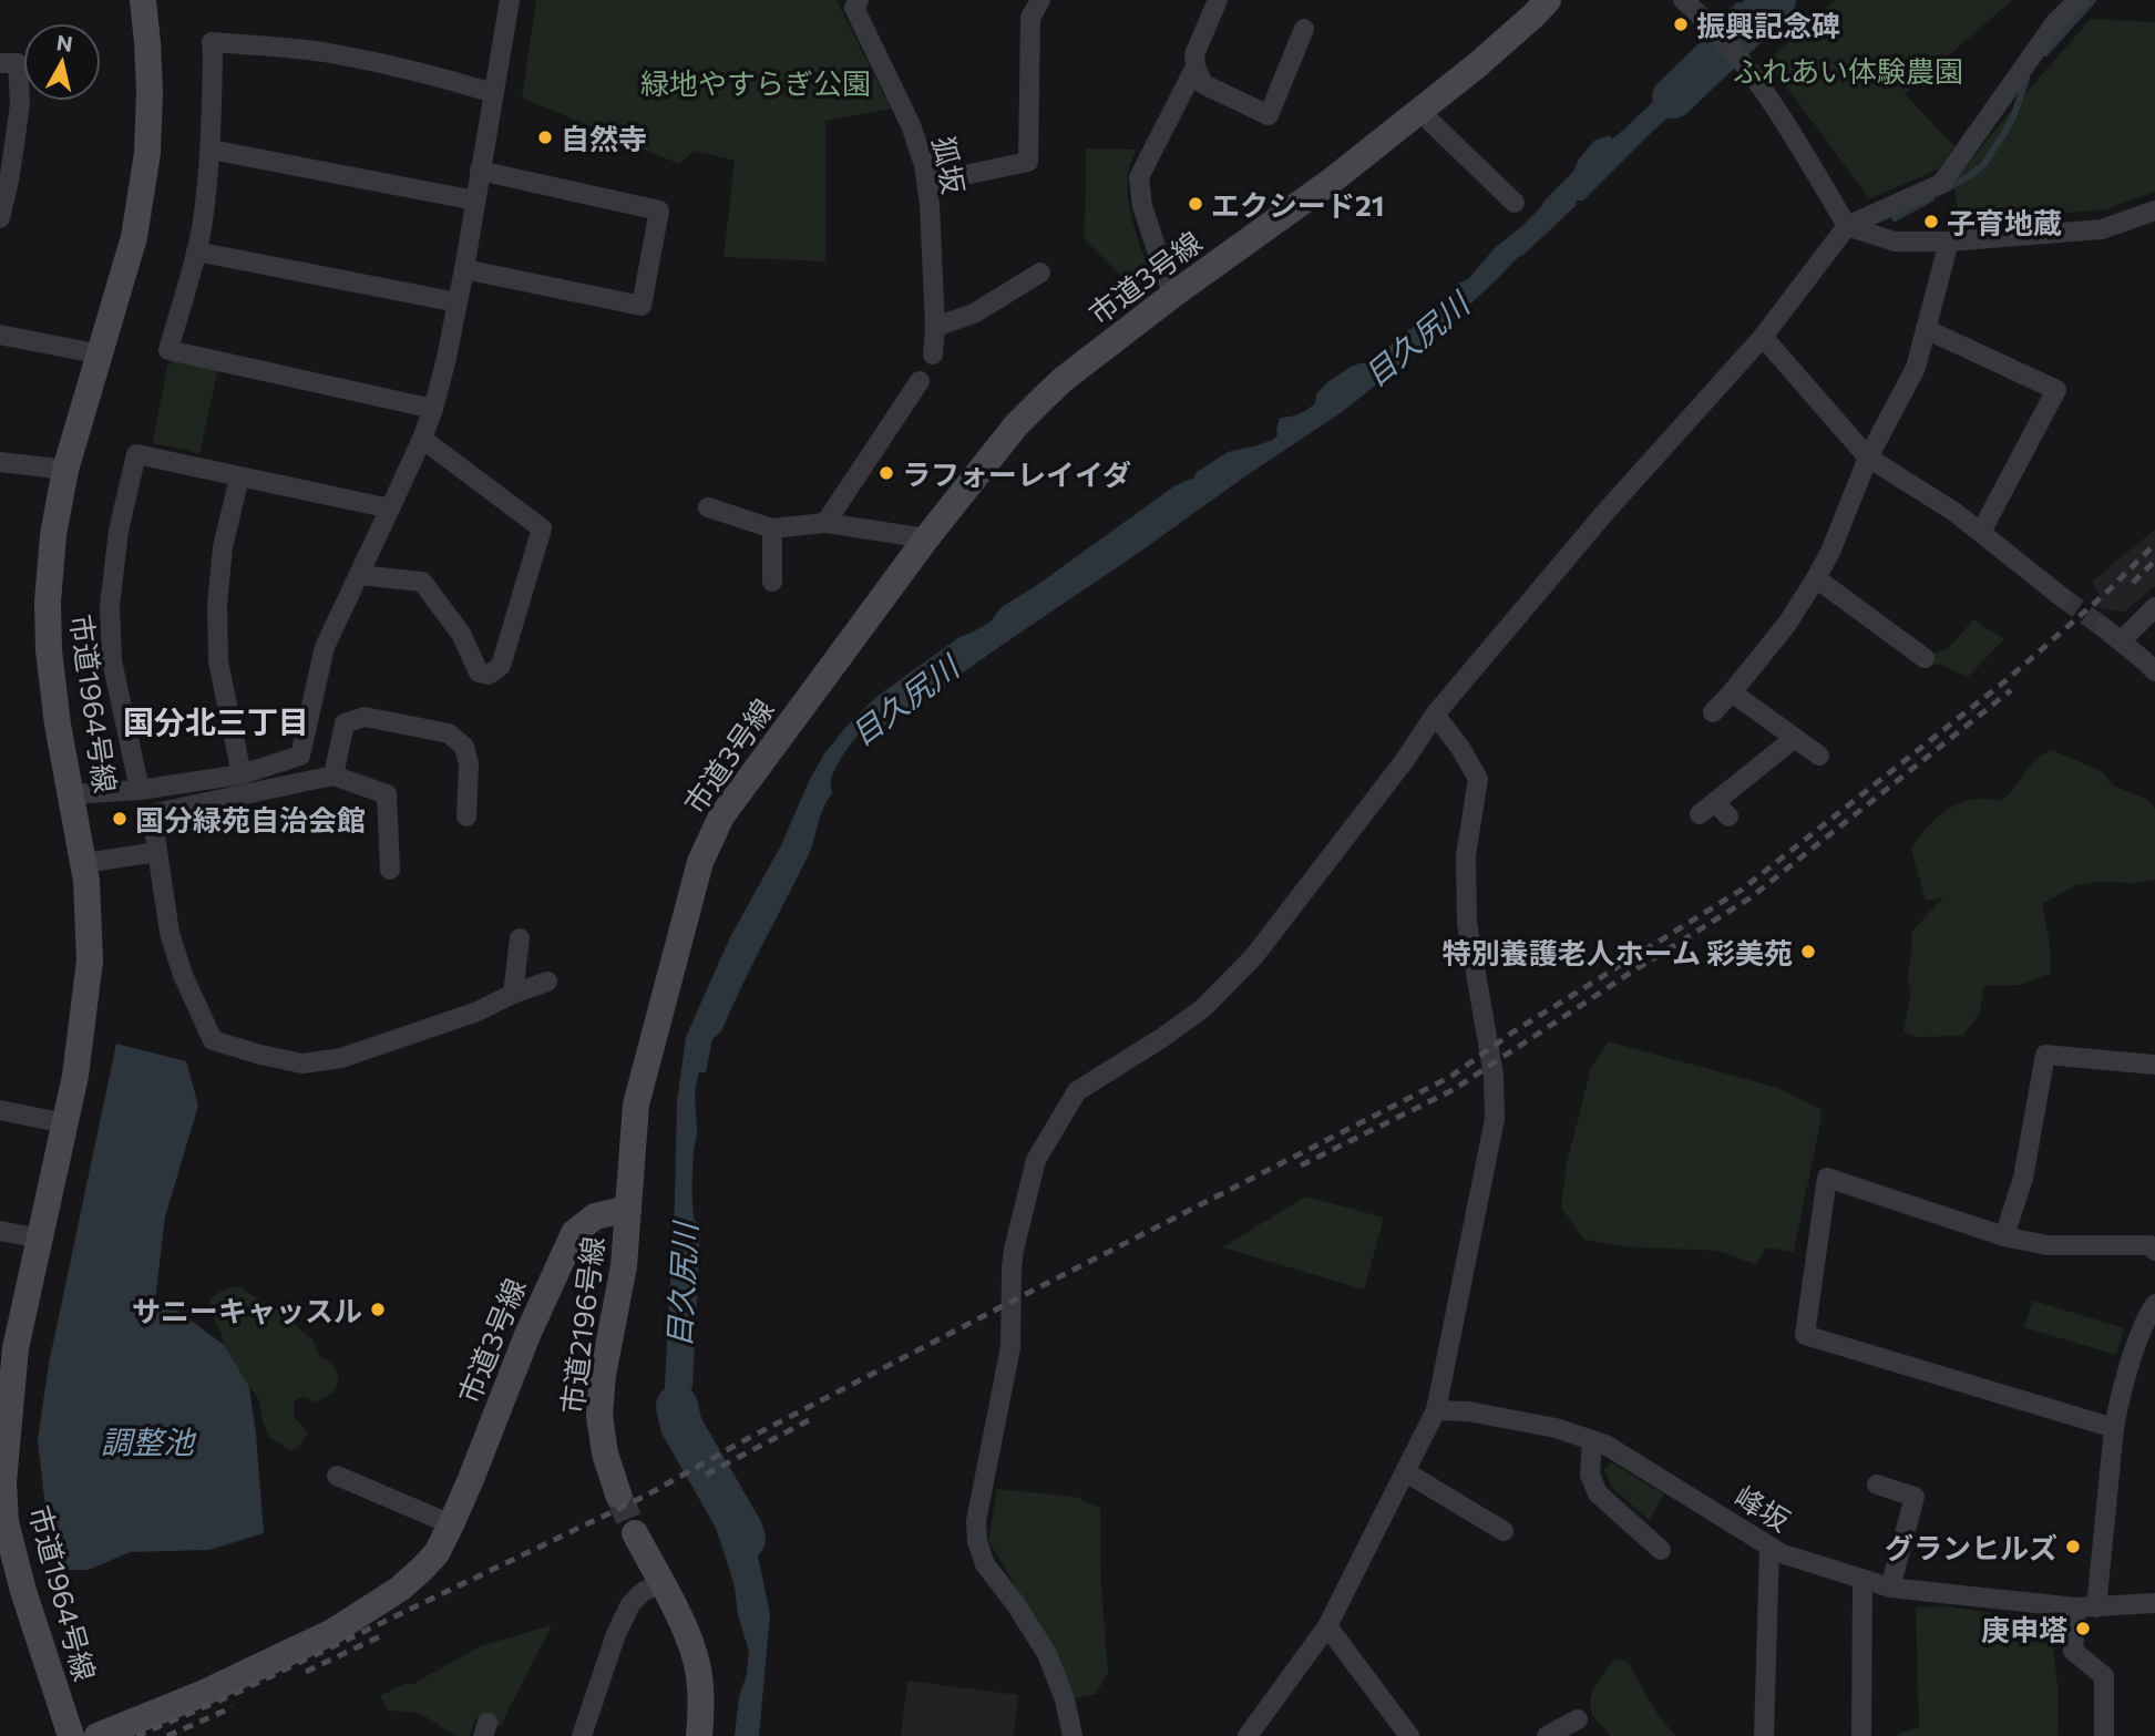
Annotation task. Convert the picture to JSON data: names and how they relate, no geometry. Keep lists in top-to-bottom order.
{
  "streets": {
    "street": [
      "狐坂",
      "市道3号線",
      "市道1964号線",
      "市道2196号線",
      "峰坂"
    ]
  },
  "crossings": [
    ["市道3号線", "市道2196号線"]
  ],
  "districts": ["国分北三丁目"],
  "water": ["目久尻川", "調整池"],
  "parks": ["ふれあい体験農園", "緑地やすらぎ公園"],
  "places": [
    "振興記念碑",
    "自然寺",
    "エクシード21",
    "子育地蔵",
    "ラフォーレイイダ",
    "国分緑苑自治会館",
    "特別養護老人ホーム 彩美苑",
    "サニーキャッスル",
    "グランヒルズ",
    "庚申塔"
  ],
  "north": "top"
}
